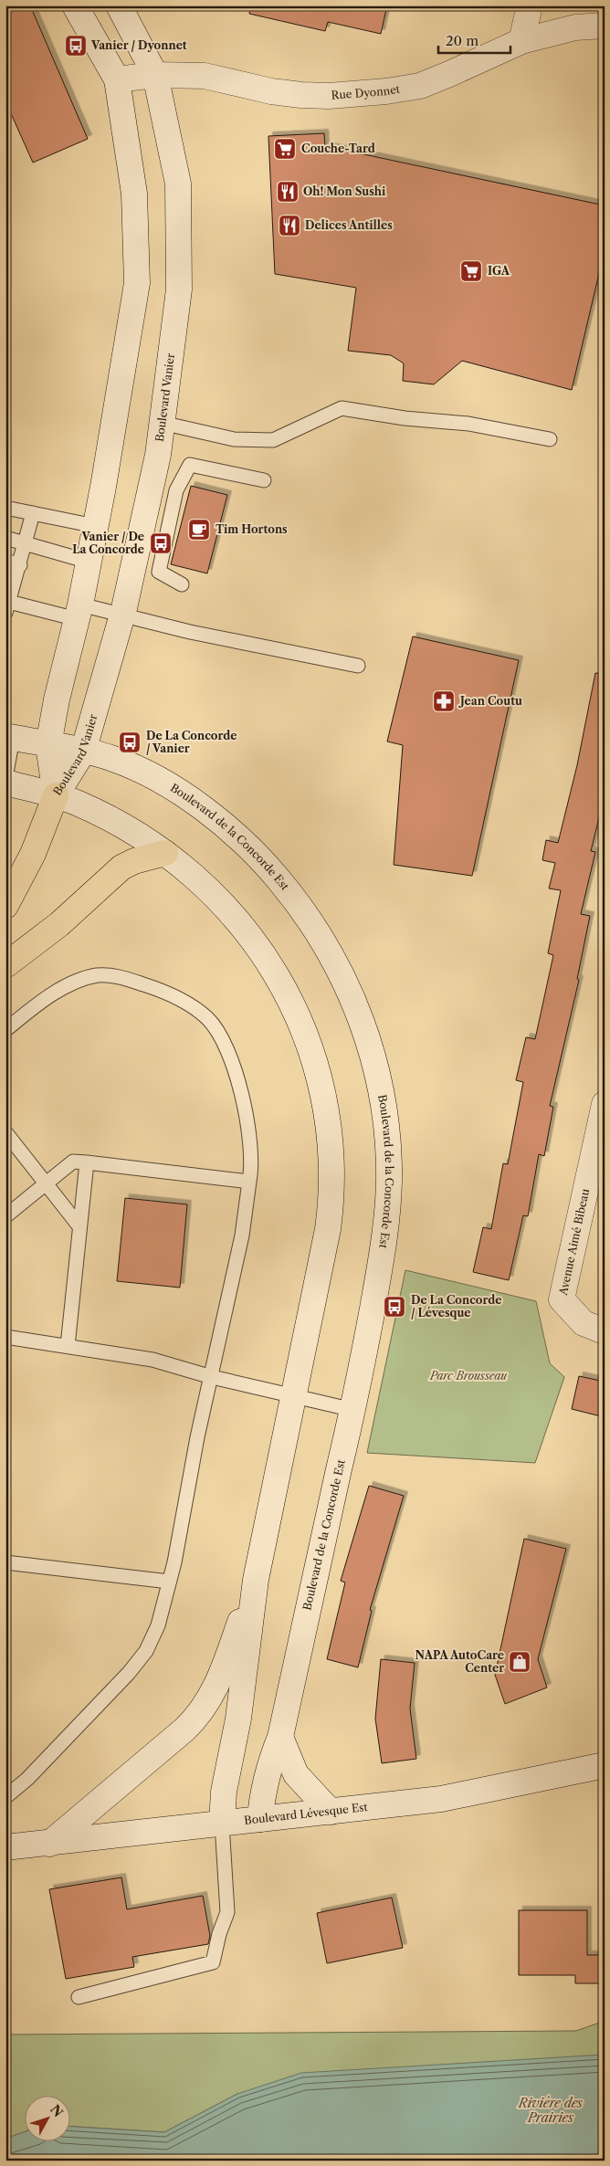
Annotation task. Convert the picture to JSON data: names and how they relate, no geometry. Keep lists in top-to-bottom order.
{
  "streets": {
    "street": [
      "Rue Dyonnet",
      "Boulevard Vanier",
      "Boulevard de la Concorde Est",
      "Avenue Aimé Bibeau",
      "Boulevard Lévesque Est"
    ]
  },
  "crossings": [
    ["Rue Dyonnet", "Boulevard Vanier"],
    ["Boulevard Vanier", "Boulevard de la Concorde Est"],
    ["Boulevard de la Concorde Est", "Boulevard Lévesque Est"]
  ],
  "water": ["Rivière des Prairies"],
  "parks": ["Parc Brousseau"],
  "places": {
    "bus stop": [
      "Vanier / Dyonnet",
      "Vanier / De La Concorde",
      "De La Concorde / Vanier",
      "De La Concorde / Lévesque"
    ],
    "supermarket": ["Couche-Tard", "IGA"],
    "restaurant": ["Oh! Mon Sushi", "Delices Antilles"],
    "cafe": ["Tim Hortons"],
    "pharmacy": ["Jean Coutu"],
    "shop": ["NAPA AutoCare Center"]
  },
  "scale_bar": "20 m",
  "north": "top right"
}
